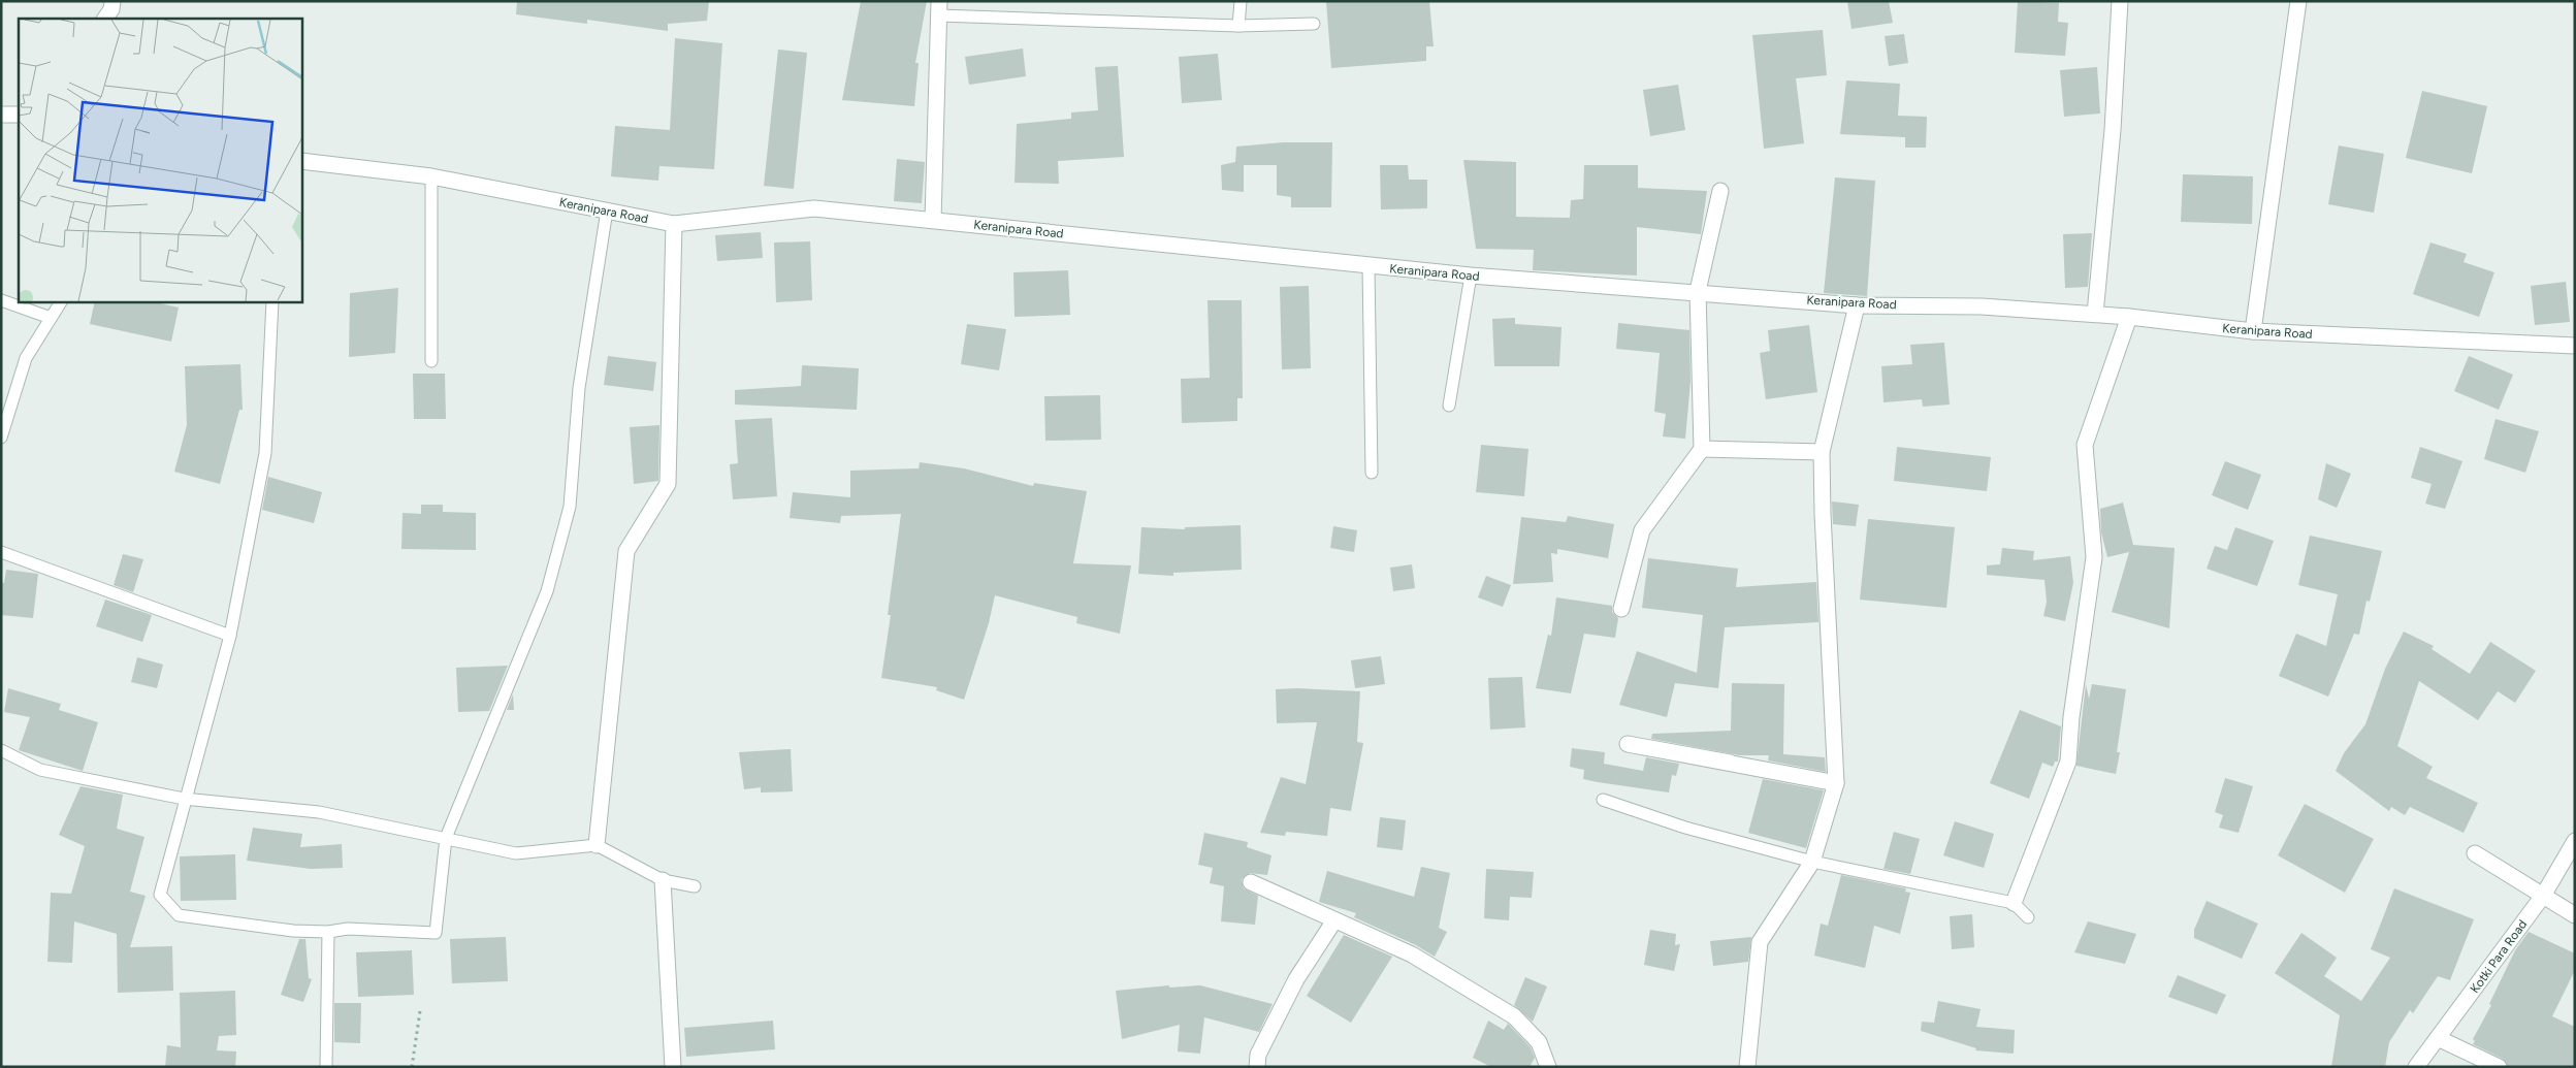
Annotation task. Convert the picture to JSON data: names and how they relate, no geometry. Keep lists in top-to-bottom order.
{
  "streets": {
    "street": ["Keranipara Road", "Kotki Para Road"]
  }
}
